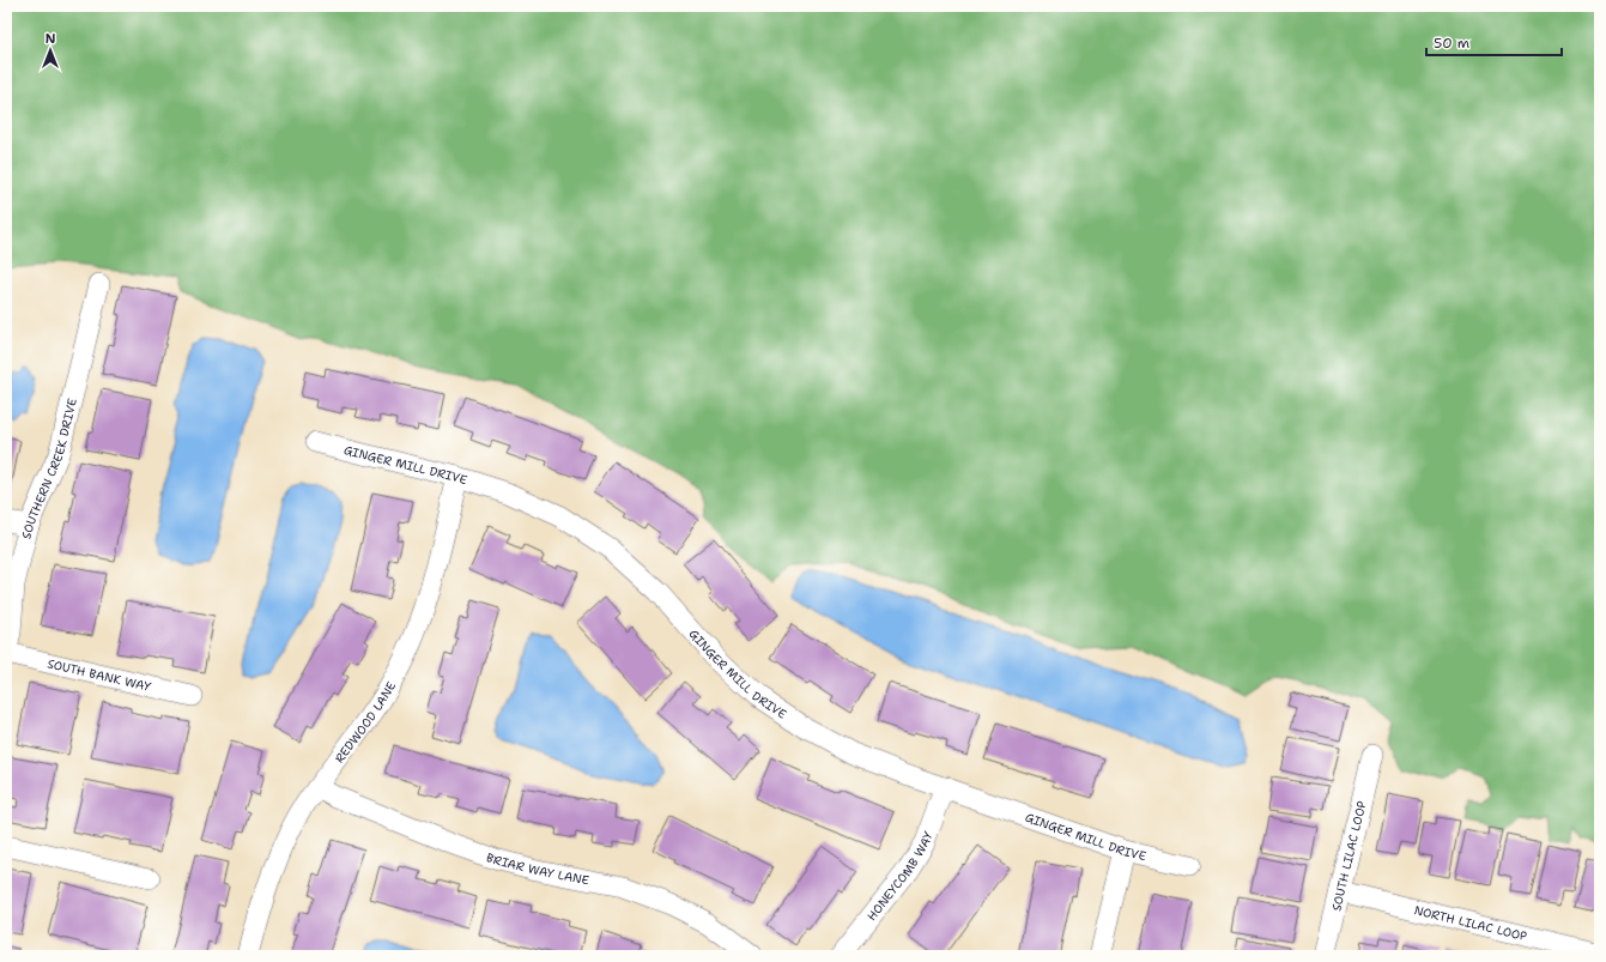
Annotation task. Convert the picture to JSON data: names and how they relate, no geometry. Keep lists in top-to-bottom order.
{
  "streets": {
    "street": [
      "GINGER MILL DRIVE",
      "SOUTHERN CREEK DRIVE",
      "SOUTH BANK WAY",
      "REDWOOD LANE",
      "SOUTH LILAC LOOP",
      "BRIAR WAY LANE",
      "HONEYCOMB WAY",
      "NORTH LILAC LOOP"
    ]
  },
  "crossings": [
    ["GINGER MILL DRIVE", "REDWOOD LANE"],
    ["GINGER MILL DRIVE", "HONEYCOMB WAY"],
    ["SOUTHERN CREEK DRIVE", "SOUTH BANK WAY"],
    ["REDWOOD LANE", "BRIAR WAY LANE"],
    ["SOUTH LILAC LOOP", "NORTH LILAC LOOP"]
  ],
  "scale_bar": "50 m",
  "north": "top"
}
